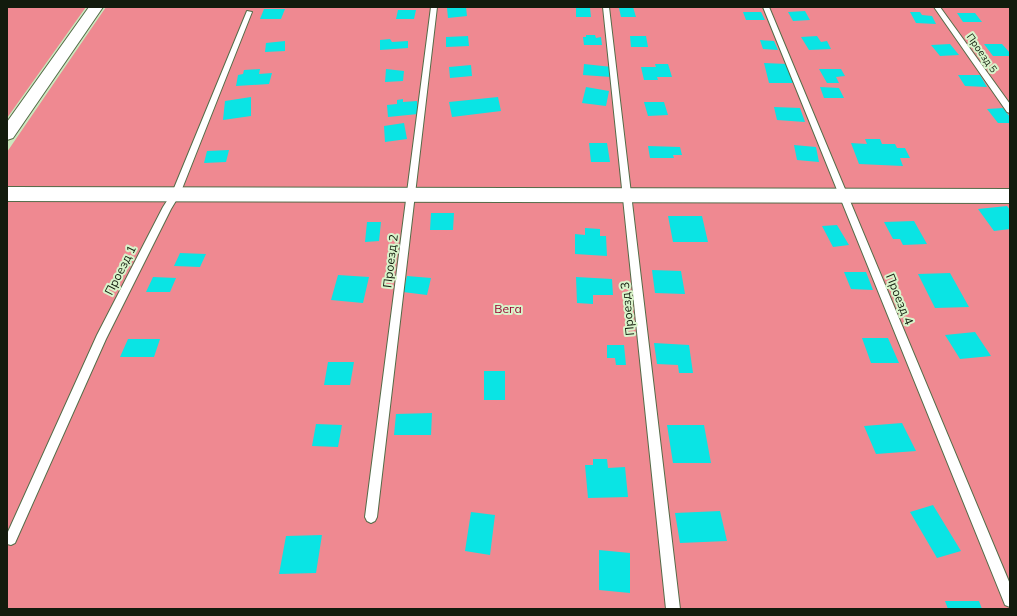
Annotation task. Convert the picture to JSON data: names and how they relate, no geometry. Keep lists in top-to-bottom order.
{
  "streets": {
    "lane": [
      "Проезд 5",
      "Проезд 2",
      "Проезд 1",
      "Проезд 4",
      "Проезд 3"
    ]
  },
  "parks": ["Вега"]
}
